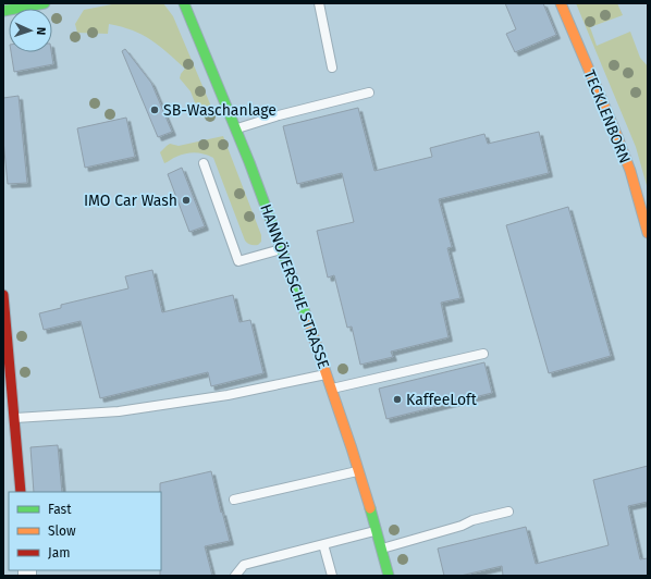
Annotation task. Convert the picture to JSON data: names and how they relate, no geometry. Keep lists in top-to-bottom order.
{
  "streets": {
    "main road": ["TECKLENBORN", "HANNÖVERSCHE STRASSE"]
  },
  "places": ["SB-Waschanlage", "IMO Car Wash", "KaffeeLoft"],
  "legend": ["Fast", "Slow", "Jam"],
  "north": "right"
}
